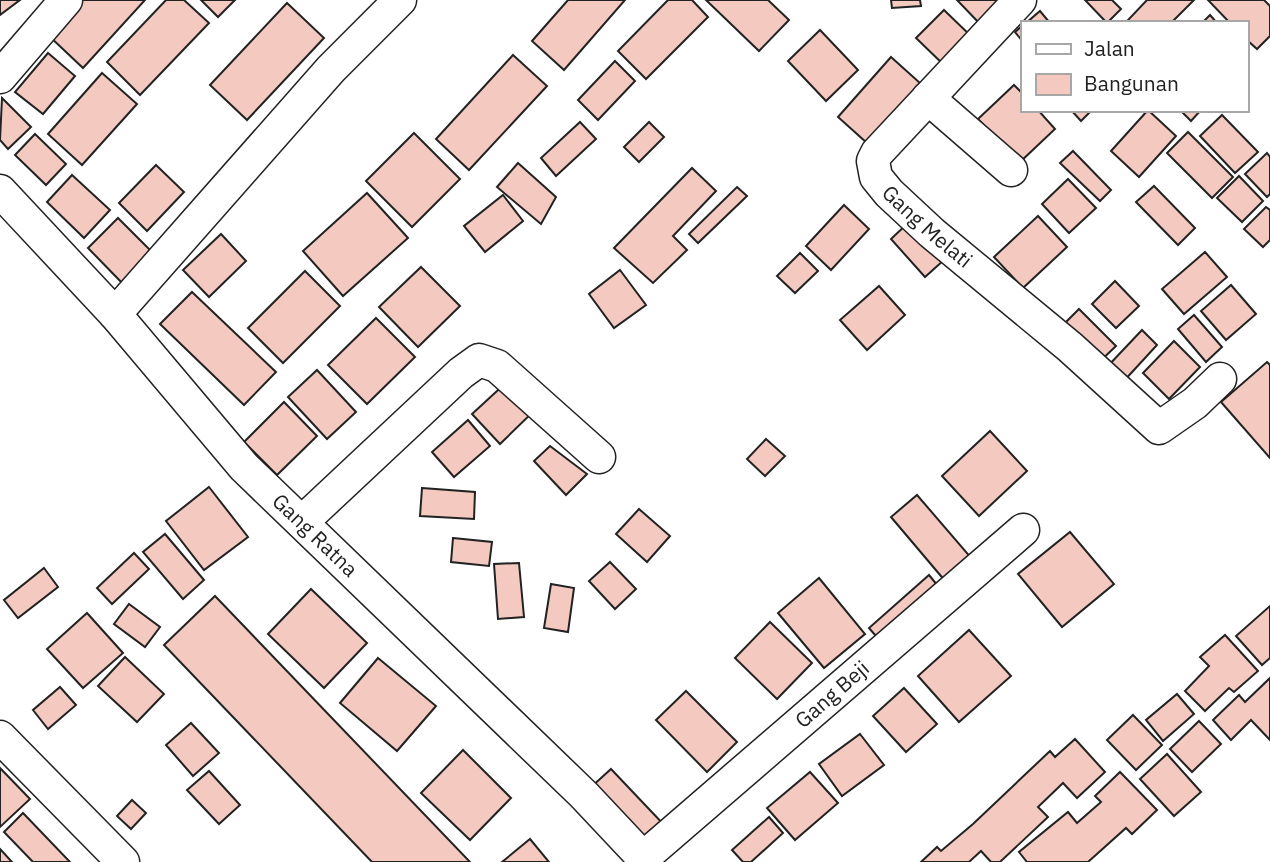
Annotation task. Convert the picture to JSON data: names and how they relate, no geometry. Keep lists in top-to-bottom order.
{
  "streets": {
    "street": ["Gang Melati", "Gang Ratna", "Gang Beji"]
  },
  "crossings": [
    ["Gang Ratna", "Gang Beji"]
  ],
  "legend": ["Jalan", "Bangunan"]
}
